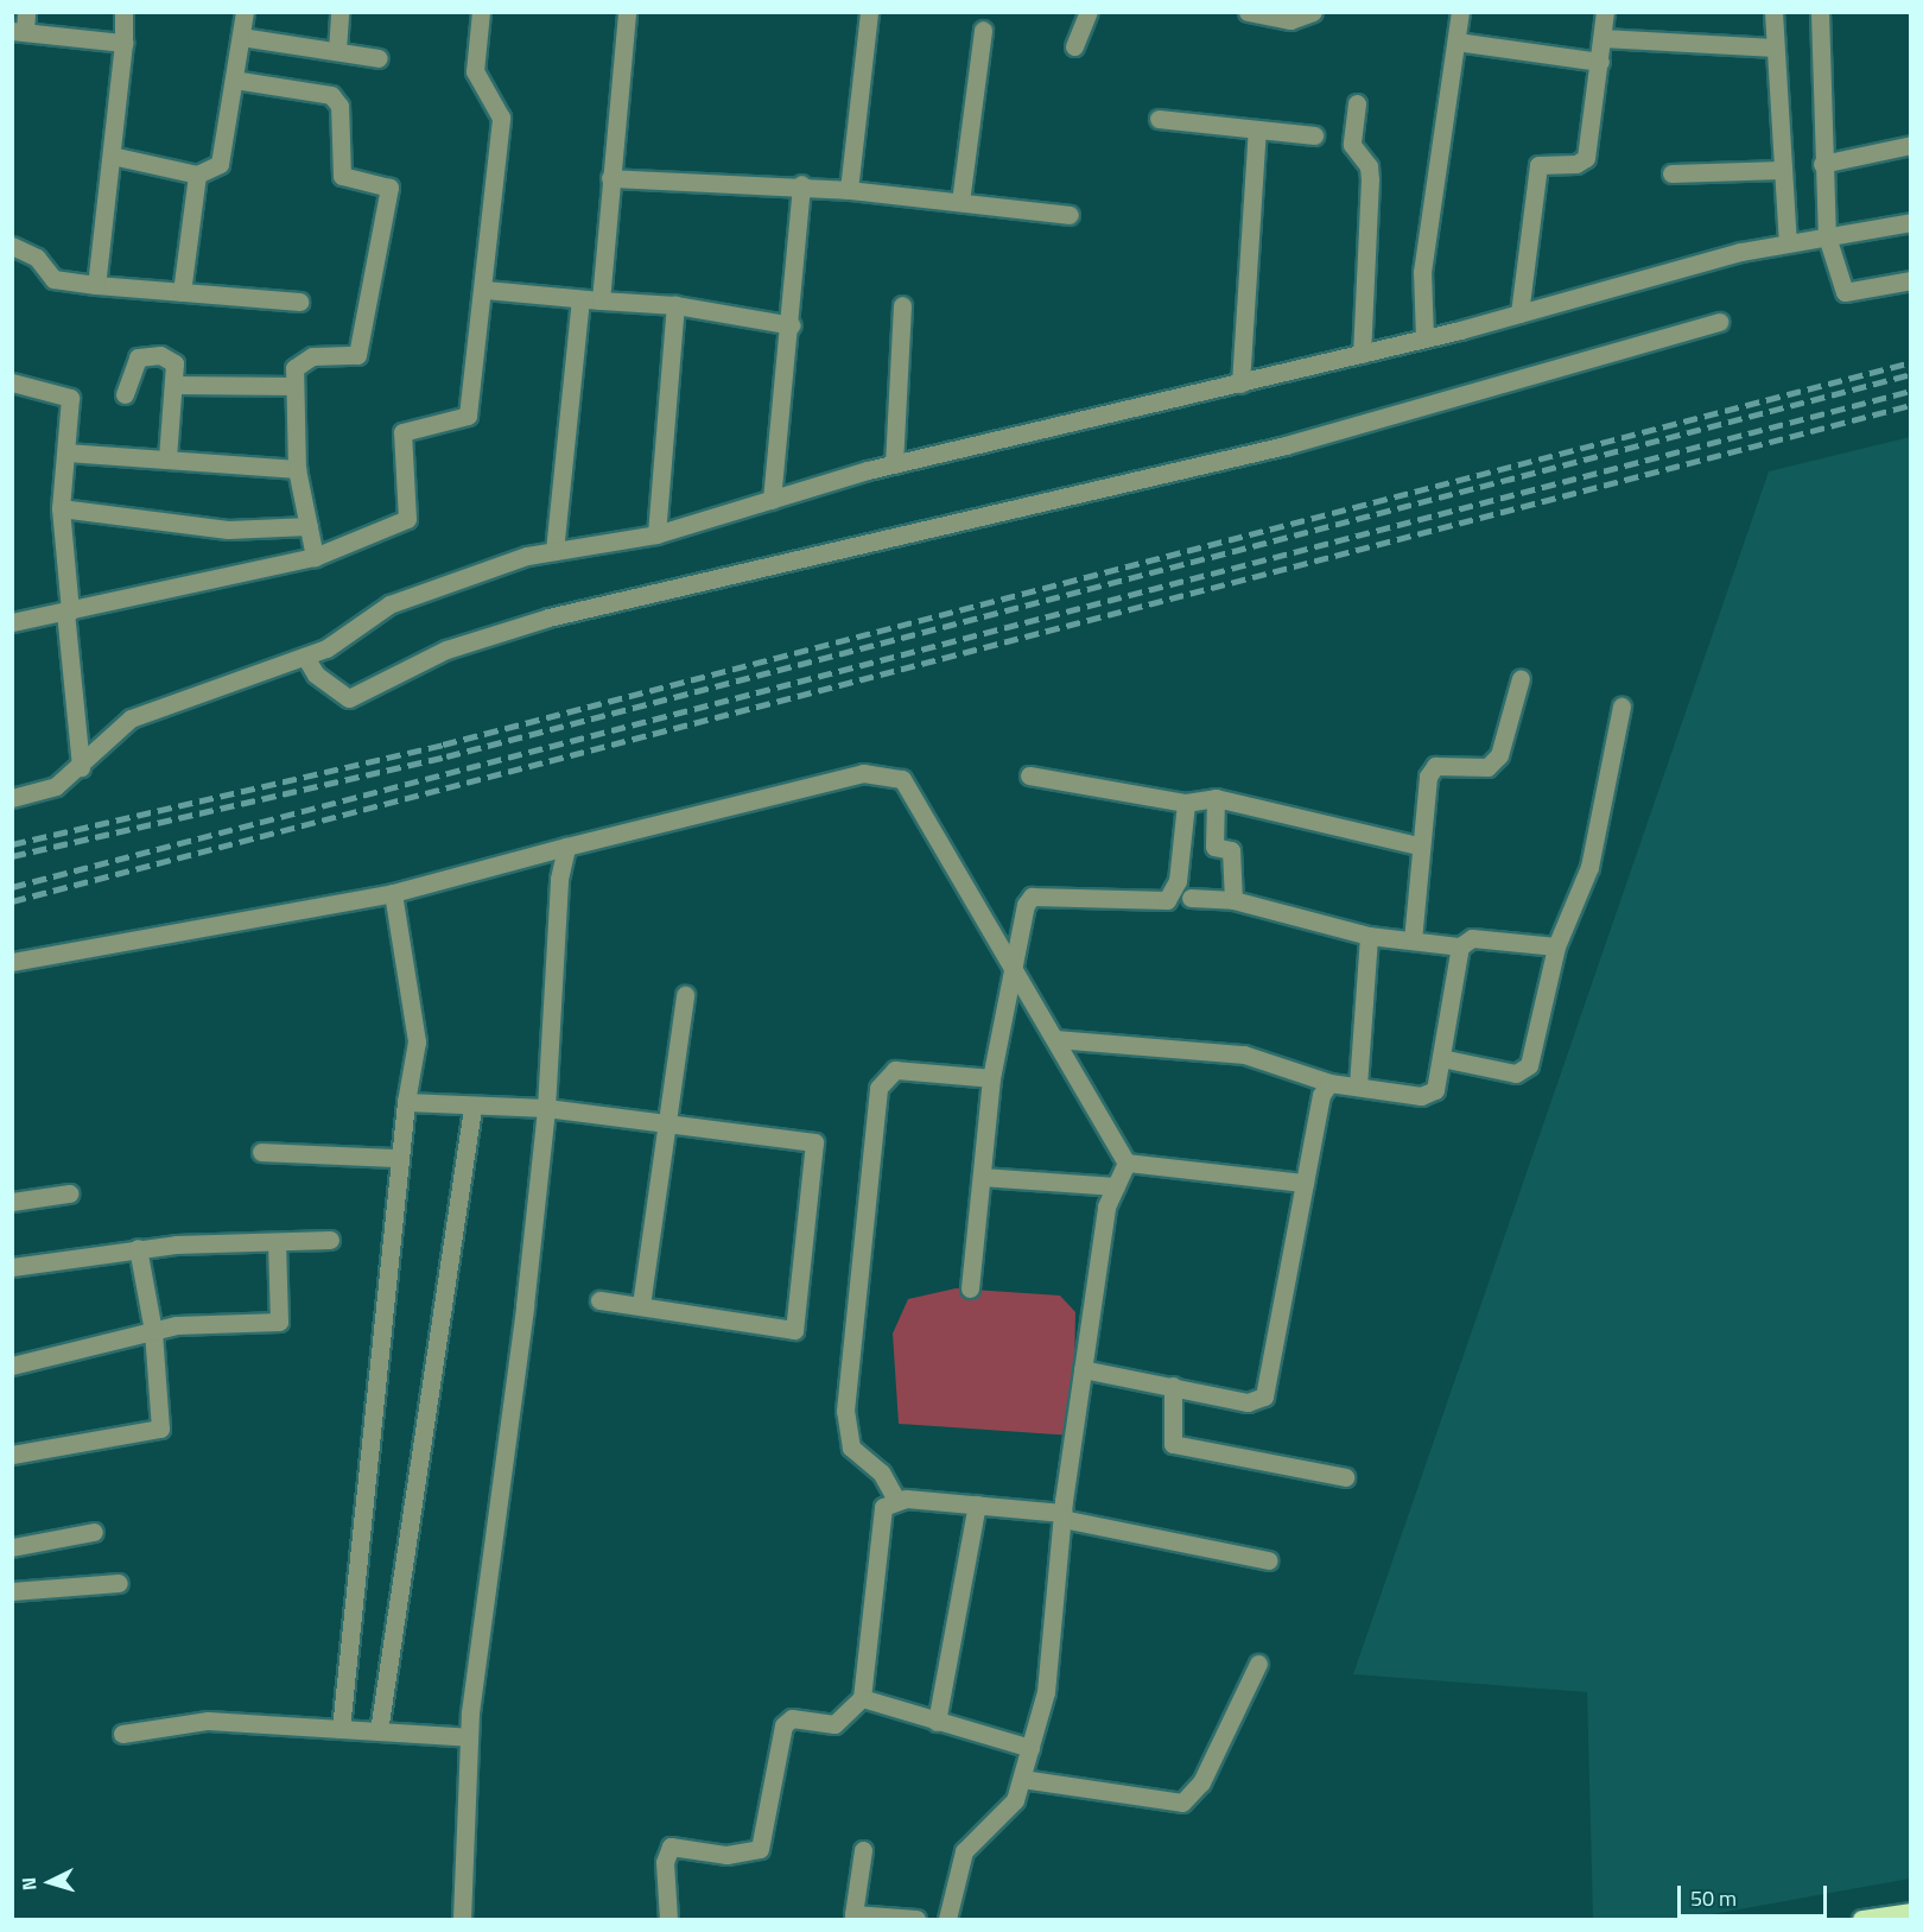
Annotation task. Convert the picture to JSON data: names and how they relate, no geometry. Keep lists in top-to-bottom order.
{
  "scale_bar": "50 m",
  "north": "left"
}
